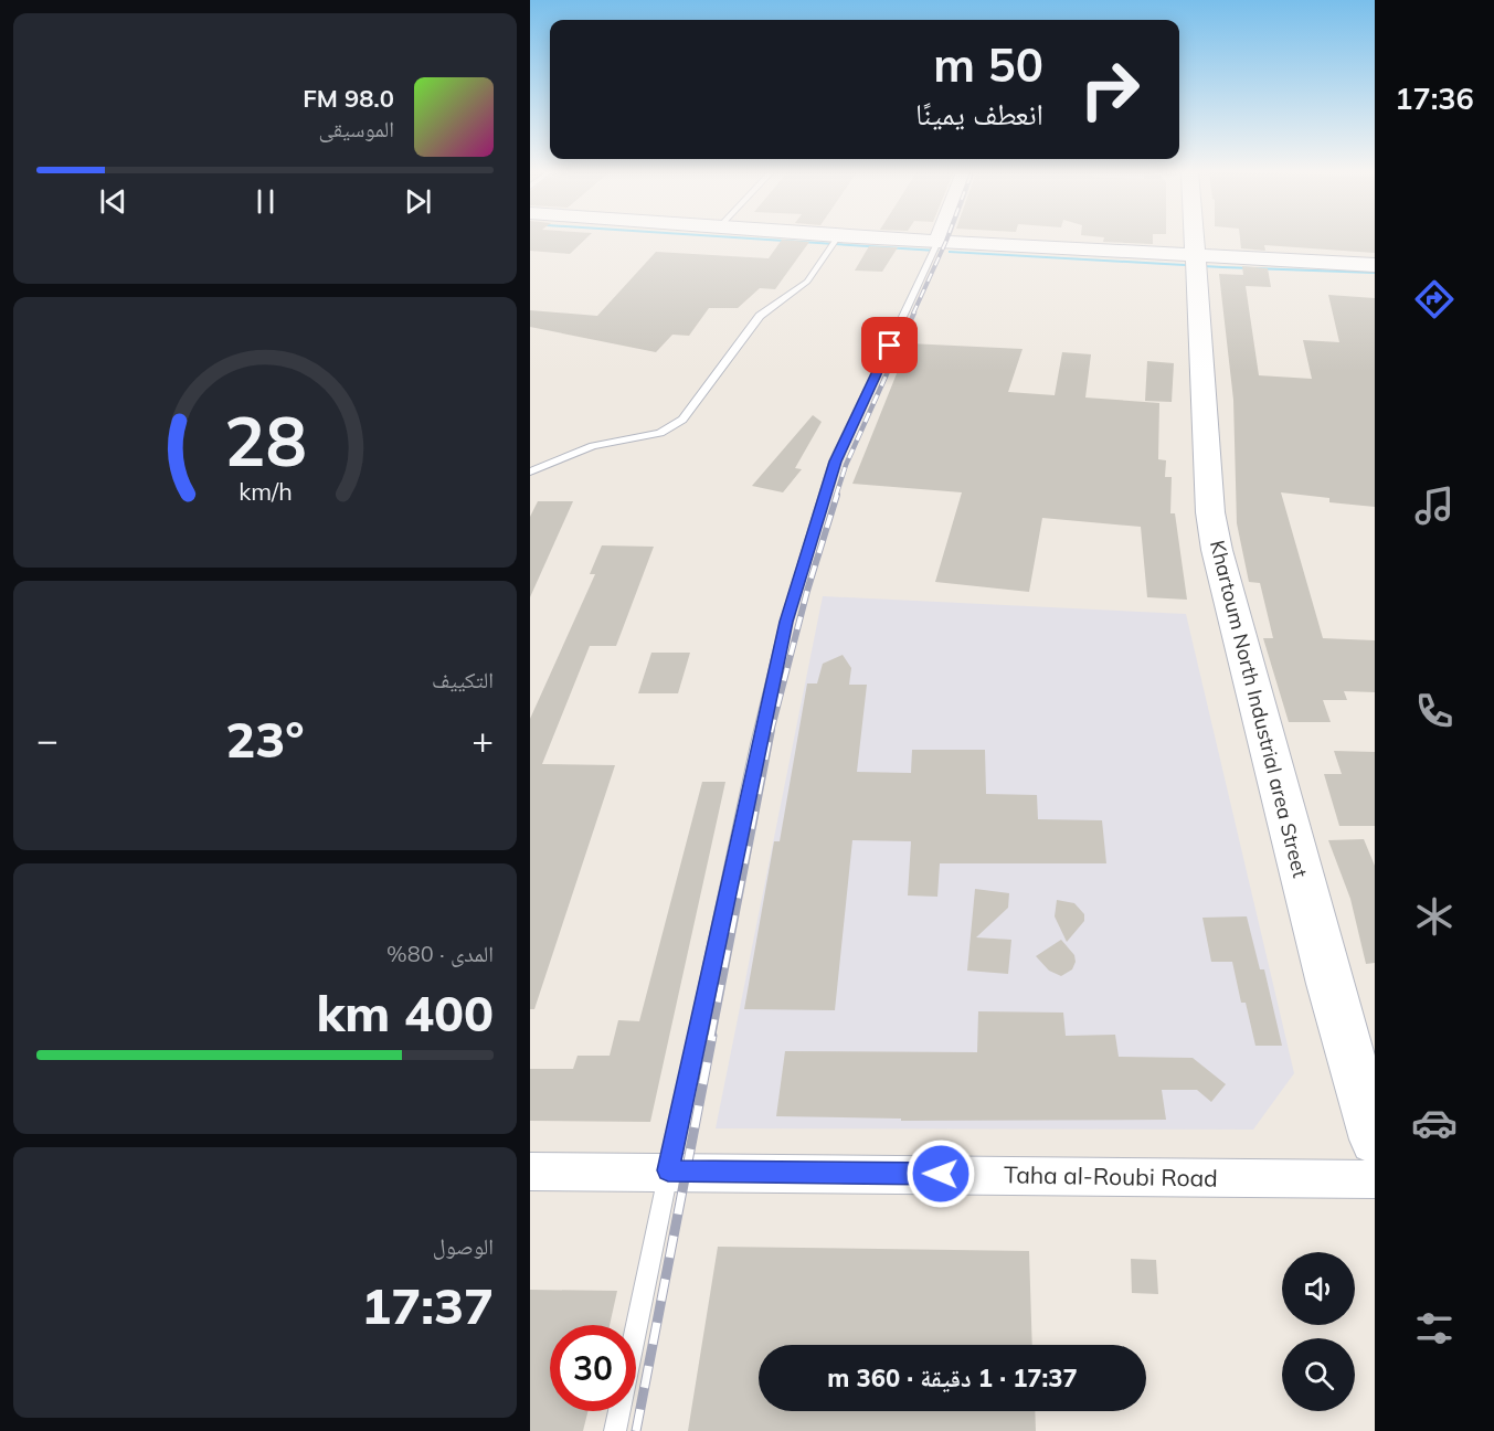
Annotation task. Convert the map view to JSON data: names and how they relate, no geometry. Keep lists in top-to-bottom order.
{
  "streets": {
    "street": ["Khartoum North Industrial area Street", "Taha al-Roubi Road"]
  },
  "page": {
    "tabs": "17:36",
    "turn": ["50 m", "انعطف يمينًا"],
    "song": ["98.0 FM", "الموسيقى"],
    "tile": [
      "التكييف",
      ["المدى · 80%", "400 km"],
      ["الوصول", "17:37"]
    ],
    "heat": ["−", "23°", "+"],
    "limit": "30",
    "trip": "17:37 · 1 دقيقة · 360 m",
    "gauge": ["28", "km/h"]
  }
}
